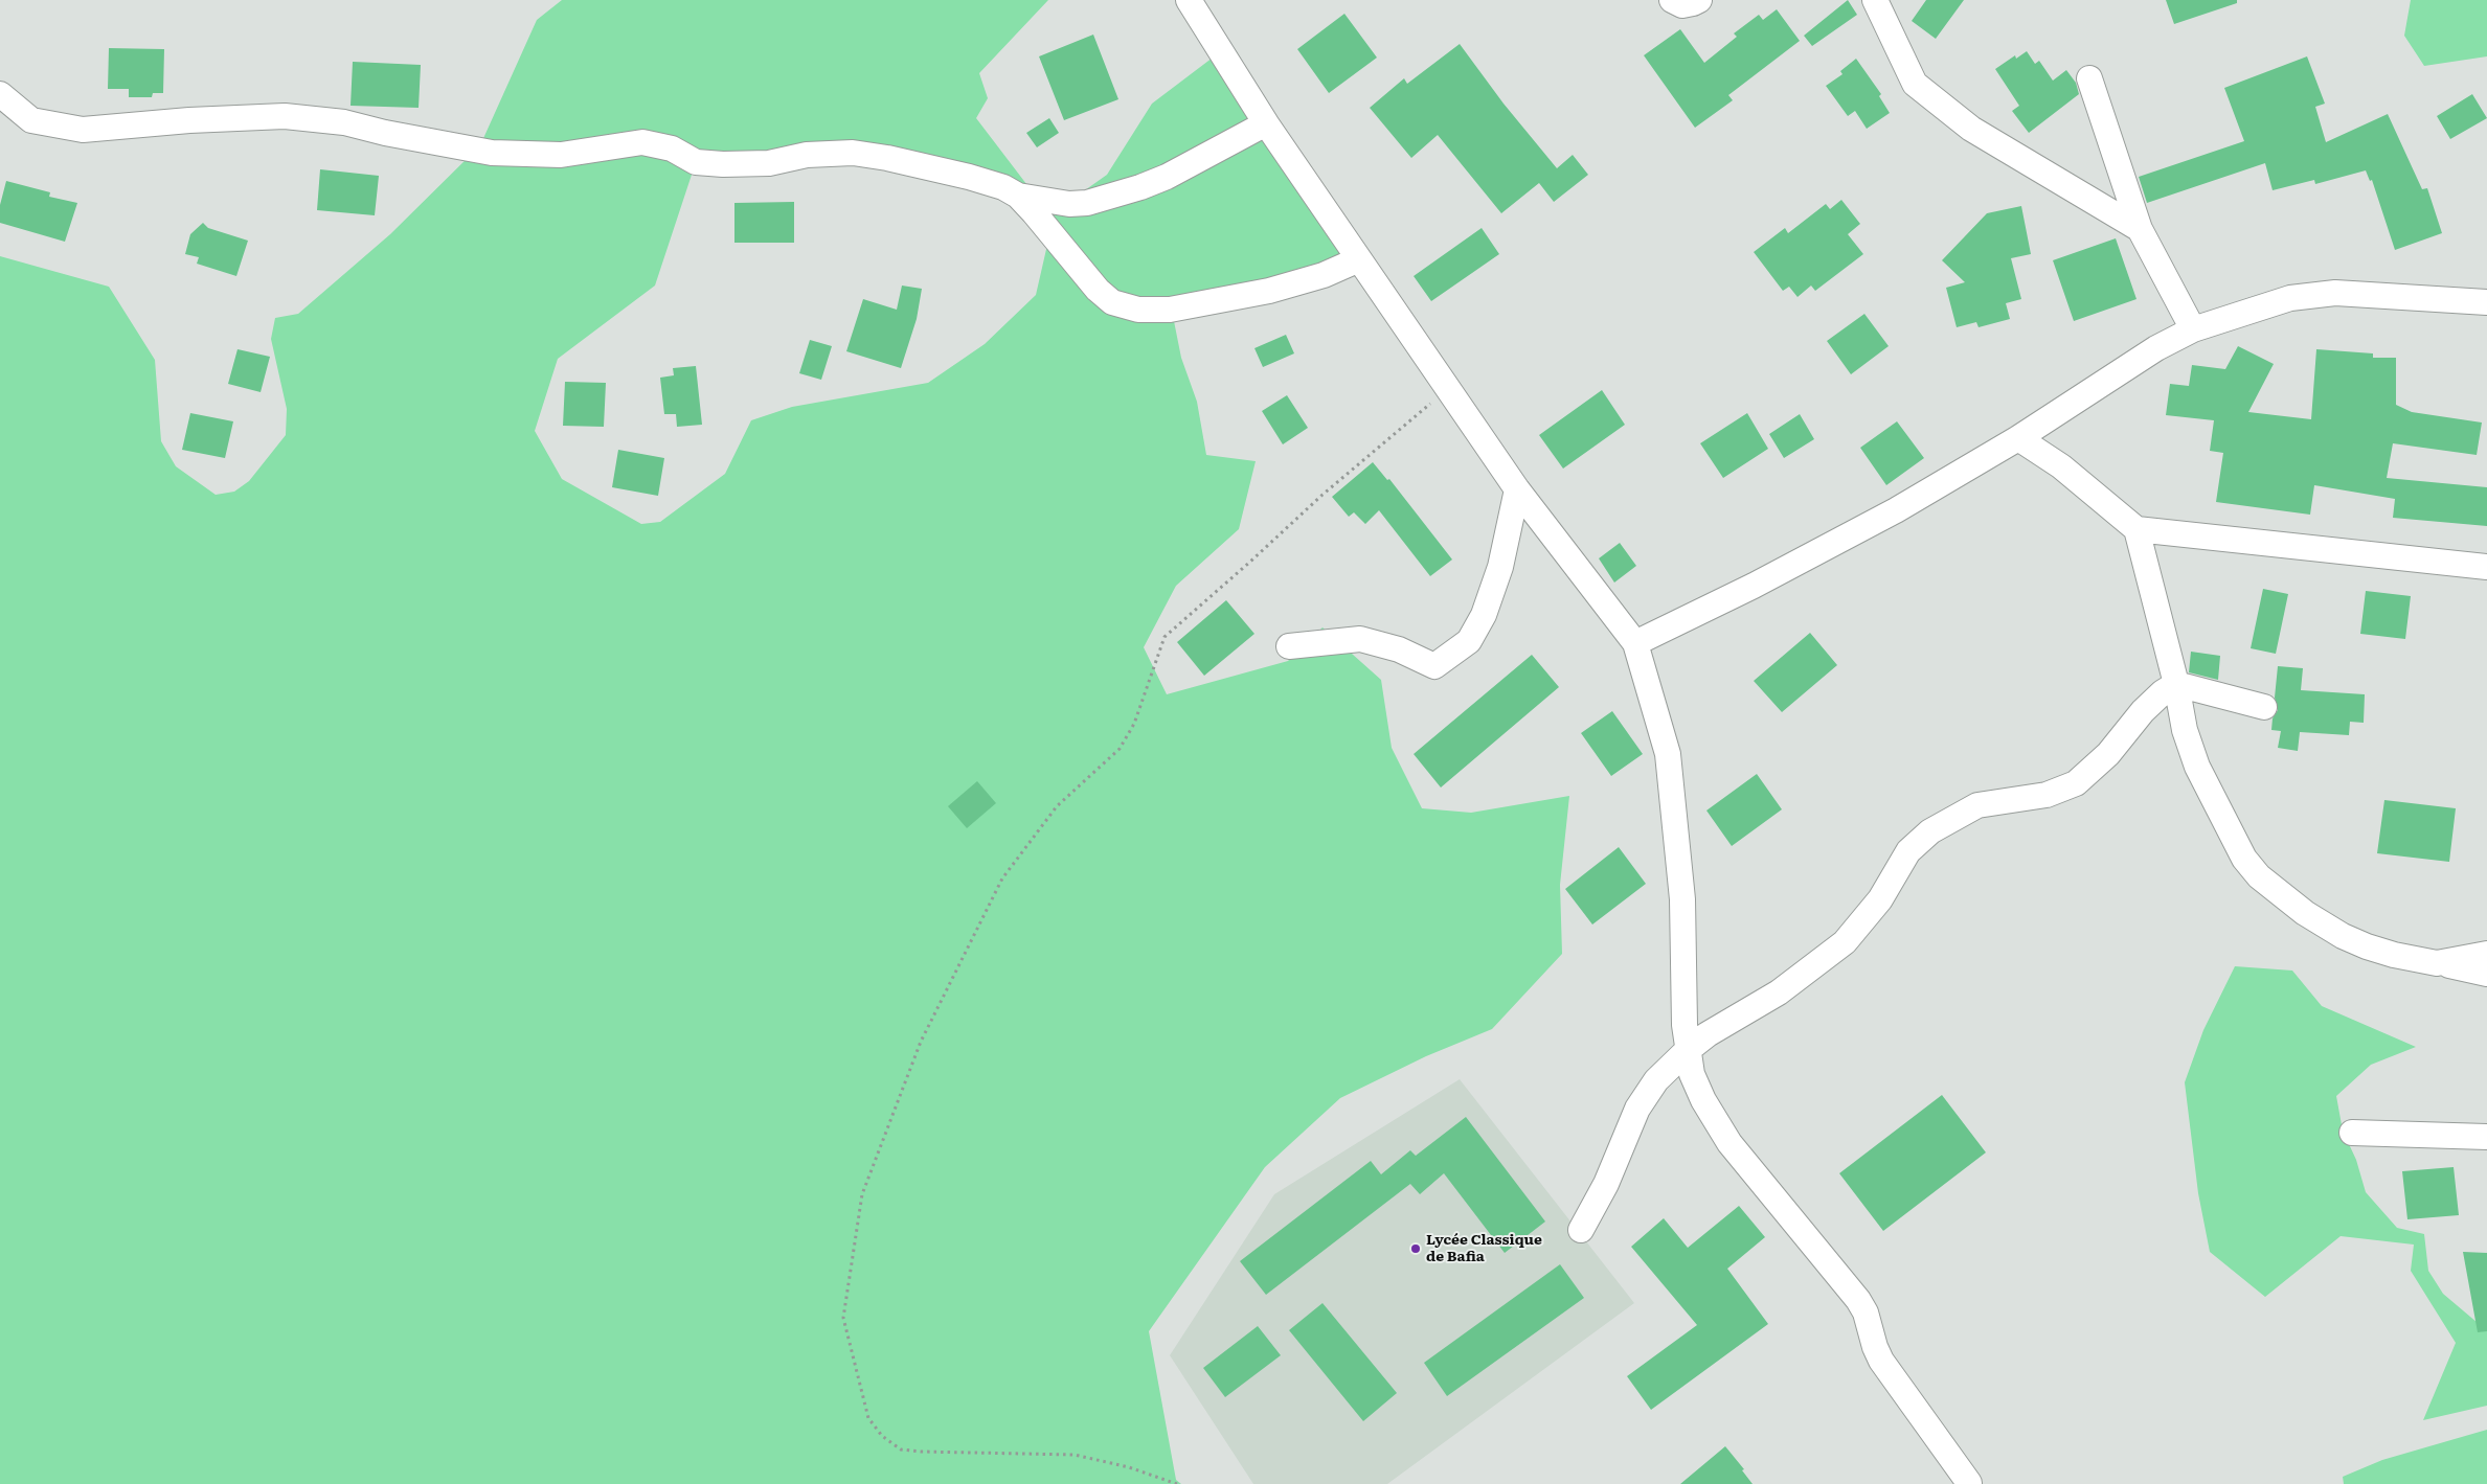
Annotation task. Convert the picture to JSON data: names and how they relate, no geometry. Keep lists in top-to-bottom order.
{
  "places": ["Lycée Classique de Bafia"]
}
